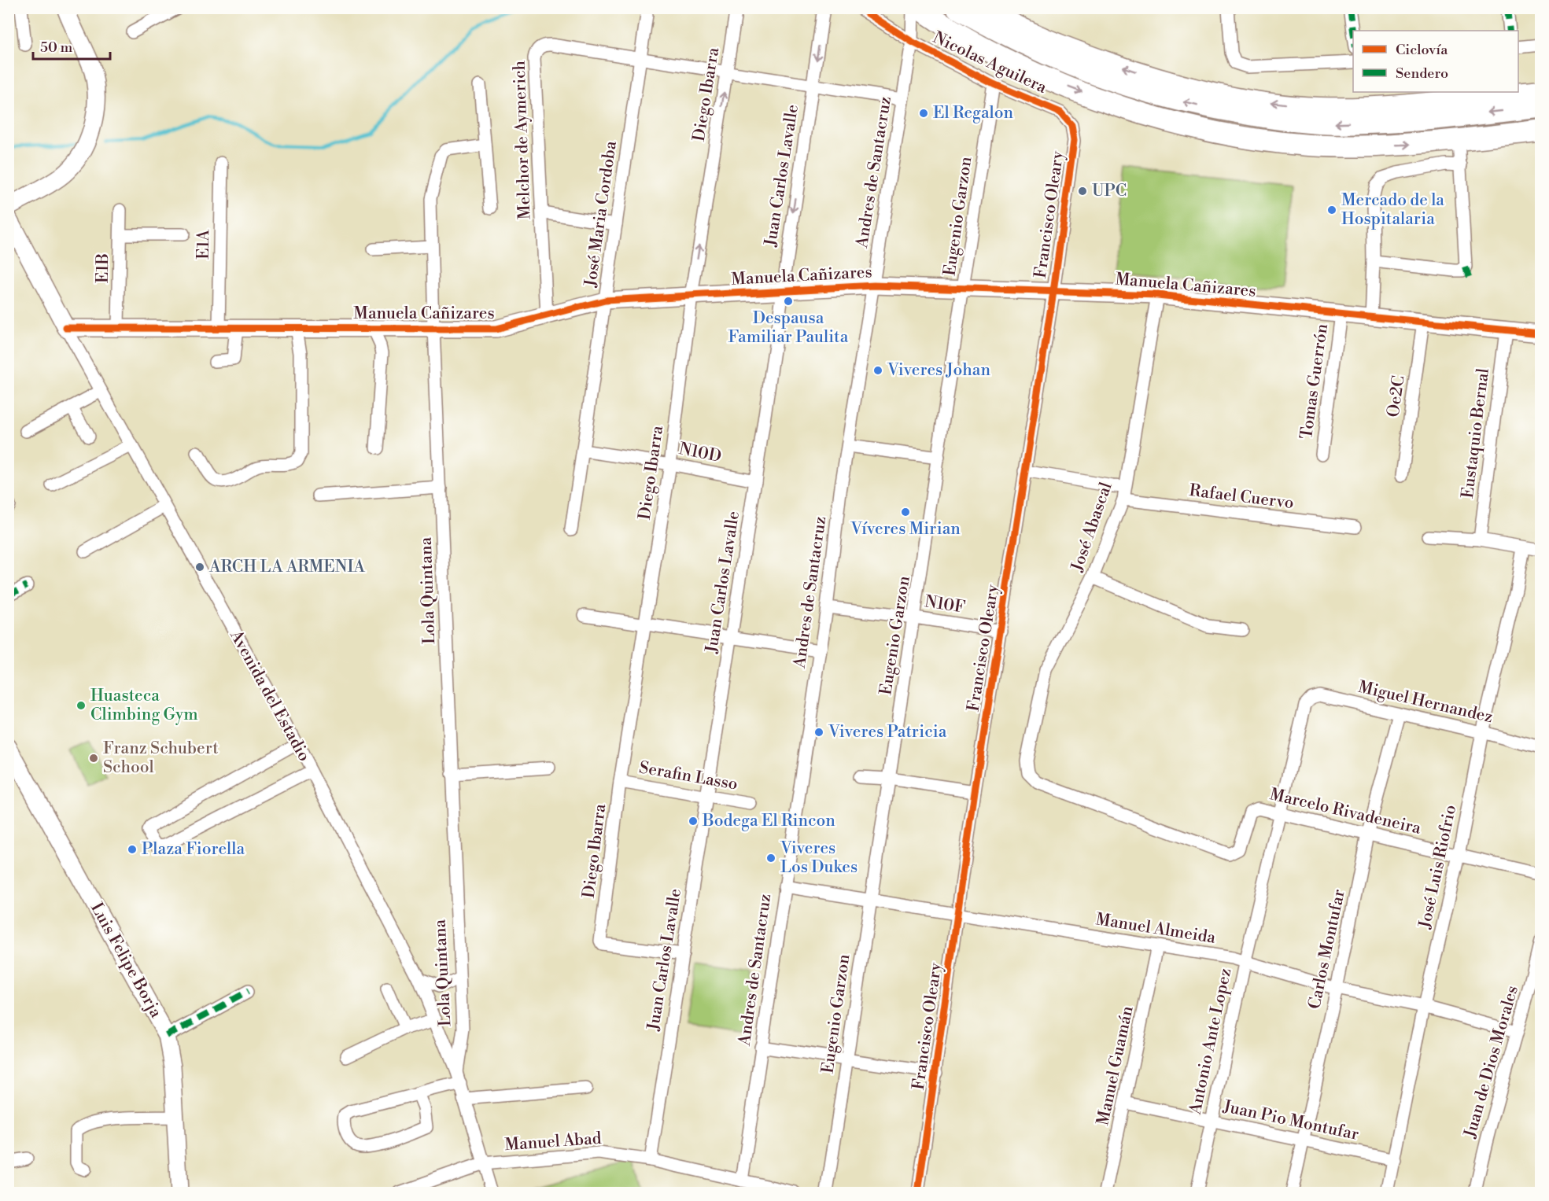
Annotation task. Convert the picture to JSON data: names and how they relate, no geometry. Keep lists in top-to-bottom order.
{
  "streets": {
    "street": [
      "Nicolas Aguilera",
      "Diego Ibarra",
      "Melchor de Aymerich",
      "Andres de Santacruz",
      "Juan Carlos Lavalle",
      "José Maria Cordoba",
      "Francisco Oleary",
      "Eugenio Garzon",
      "E1A",
      "E1B",
      "Manuela Cañizares",
      "Tomas Guerrón",
      "Oe2C",
      "Eustaquio Bernal",
      "N10D",
      "Rafael Cuervo",
      "José Abascal",
      "Lola Quintana",
      "N10F",
      "Avenida del Estadio",
      "Miguel Hernandez",
      "Serafin Lasso",
      "Marcelo Rivadeneira",
      "José Luis Riofrio",
      "Manuel Almeida",
      "Carlos Montufar",
      "Luis Felipe Borja",
      "Antonio Ante Lopez",
      "Juan de Dios Morales",
      "Manuel Guamán",
      "Juan Pio Montufar",
      "Manuel Abad"
    ]
  },
  "crossings": [
    ["Nicolas Aguilera", "Andres de Santacruz"],
    ["Nicolas Aguilera", "Francisco Oleary"],
    ["Nicolas Aguilera", "Eugenio Garzon"],
    ["Diego Ibarra", "Melchor de Aymerich"],
    ["Diego Ibarra", "Juan Carlos Lavalle"],
    ["Diego Ibarra", "Manuela Cañizares"],
    ["Diego Ibarra", "N10D"],
    ["Diego Ibarra", "Serafin Lasso"],
    ["Melchor de Aymerich", "Andres de Santacruz"],
    ["Melchor de Aymerich", "Juan Carlos Lavalle"],
    ["Melchor de Aymerich", "José Maria Cordoba"],
    ["Melchor de Aymerich", "Manuela Cañizares"],
    ["Andres de Santacruz", "Manuela Cañizares"],
    ["Andres de Santacruz", "N10F"],
    ["Andres de Santacruz", "Manuel Almeida"],
    ["Andres de Santacruz", "Manuel Abad"],
    ["Juan Carlos Lavalle", "Manuela Cañizares"],
    ["Juan Carlos Lavalle", "N10D"],
    ["Juan Carlos Lavalle", "Serafin Lasso"],
    ["Juan Carlos Lavalle", "Manuel Abad"],
    ["José Maria Cordoba", "Manuela Cañizares"],
    ["José Maria Cordoba", "N10D"],
    ["Francisco Oleary", "Manuela Cañizares"],
    ["Francisco Oleary", "N10F"],
    ["Francisco Oleary", "Manuel Almeida"],
    ["Eugenio Garzon", "Manuela Cañizares"],
    ["Eugenio Garzon", "N10F"],
    ["Eugenio Garzon", "Manuel Almeida"],
    ["E1A", "Manuela Cañizares"],
    ["E1B", "Manuela Cañizares"],
    ["Manuela Cañizares", "Tomas Guerrón"],
    ["Manuela Cañizares", "Oe2C"],
    ["Manuela Cañizares", "Eustaquio Bernal"],
    ["Manuela Cañizares", "José Abascal"],
    ["Manuela Cañizares", "Lola Quintana"],
    ["Manuela Cañizares", "Avenida del Estadio"],
    ["Rafael Cuervo", "José Abascal"],
    ["José Abascal", "Marcelo Rivadeneira"],
    ["Lola Quintana", "Avenida del Estadio"],
    ["Avenida del Estadio", "Manuel Abad"],
    ["Miguel Hernandez", "José Luis Riofrio"],
    ["Miguel Hernandez", "Carlos Montufar"],
    ["Miguel Hernandez", "Antonio Ante Lopez"],
    ["Marcelo Rivadeneira", "José Luis Riofrio"],
    ["Marcelo Rivadeneira", "Carlos Montufar"],
    ["Marcelo Rivadeneira", "Antonio Ante Lopez"],
    ["José Luis Riofrio", "Manuel Almeida"],
    ["José Luis Riofrio", "Juan Pio Montufar"],
    ["Manuel Almeida", "Carlos Montufar"],
    ["Manuel Almeida", "Antonio Ante Lopez"],
    ["Manuel Almeida", "Juan de Dios Morales"],
    ["Manuel Almeida", "Manuel Guamán"],
    ["Carlos Montufar", "Juan Pio Montufar"],
    ["Antonio Ante Lopez", "Juan Pio Montufar"],
    ["Manuel Guamán", "Juan Pio Montufar"]
  ],
  "places": [
    "El Regalon",
    "UPC",
    "Mercado de la Hospitalaria",
    "Despausa Familiar Paulita",
    "Viveres Johan",
    "Víveres Mirian",
    "ARCH LA ARMENIA",
    "Huasteca Climbing Gym",
    "Viveres Patricia",
    "Franz Schubert School",
    "Bodega El Rincon",
    "Plaza Fiorella",
    "Viveres Los Dukes"
  ],
  "legend": ["Ciclovía", "Sendero"],
  "scale_bar": "50 m"
}
